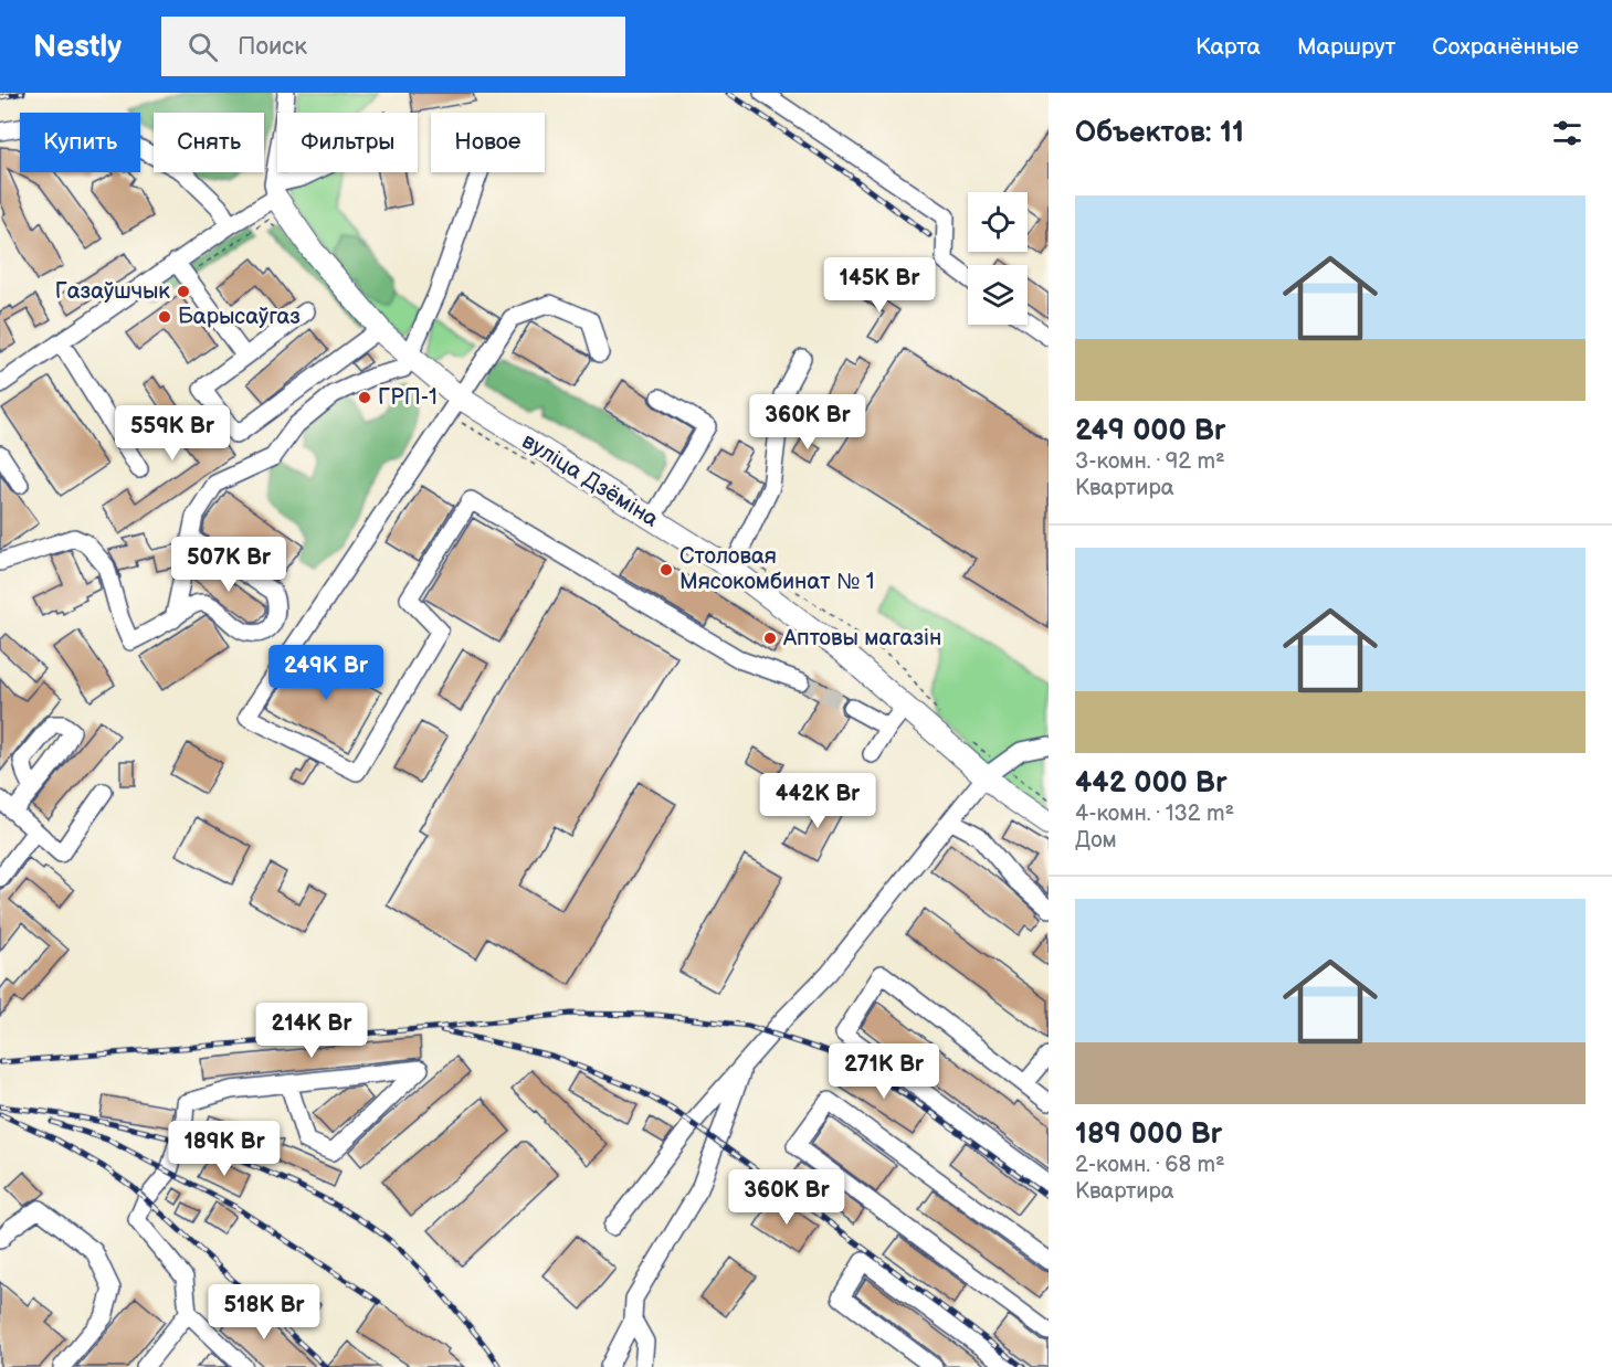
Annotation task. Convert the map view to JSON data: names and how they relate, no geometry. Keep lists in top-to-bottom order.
{
  "streets": {
    "main road": ["вуліца Дзёміна"]
  },
  "places": [
    "Газаўшчык",
    "Барысаўгаз",
    "ГРП-1",
    "Столовая Мясокомбинат № 1",
    "Аптовы магазін"
  ],
  "page": {
    "header": "Nestly",
    "search": "Поиск",
    "nav": ["Карта", "Маршрут", "Сохранённые"],
    "heading": "Объектов: 11",
    "chip": [
      "Купить",
      "Снять",
      "Фильтры",
      "Новое"
    ],
    "list": [
      {
        "name": "249 000 Br",
        "note": "3-комн. · 92 m² · Квартира"
      },
      {
        "name": "442 000 Br",
        "note": "4-комн. · 132 m² · Дом"
      },
      {
        "name": "189 000 Br",
        "note": "2-комн. · 68 m² · Квартира"
      }
    ],
    "price": [
      "145K Br",
      "360K Br",
      "559K Br",
      "507K Br",
      "249K Br",
      "442K Br",
      "214K Br",
      "271K Br",
      "189K Br",
      "360K Br",
      "518K Br"
    ]
  }
}
